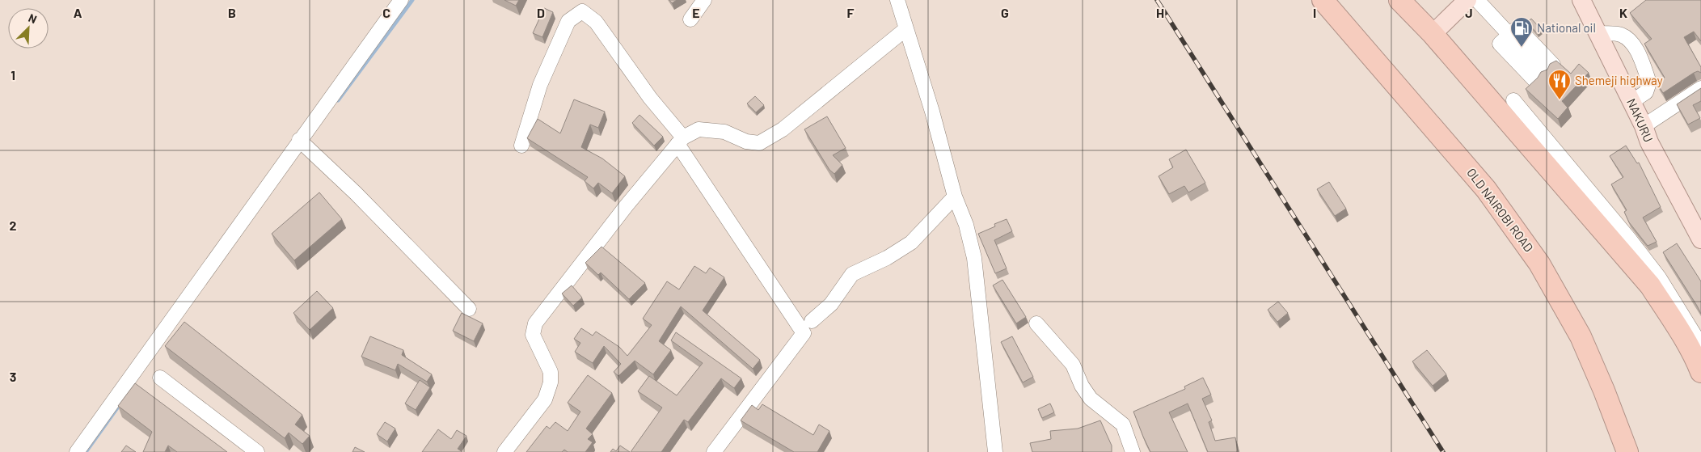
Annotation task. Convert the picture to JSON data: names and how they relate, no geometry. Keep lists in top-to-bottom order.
{
  "streets": {
    "highway": ["OLD NAIROBI ROAD"],
    "main road": ["NAKURU"]
  },
  "places": {
    "fuel station": ["National oil"],
    "restaurant": ["Shemeji highway"]
  },
  "north": "top right",
  "grid": {
    "columns": [
      "A",
      "B",
      "C",
      "D",
      "E",
      "F",
      "G",
      "H",
      "I",
      "J",
      "K"
    ],
    "rows": ["1", "2", "3"]
  }
}
